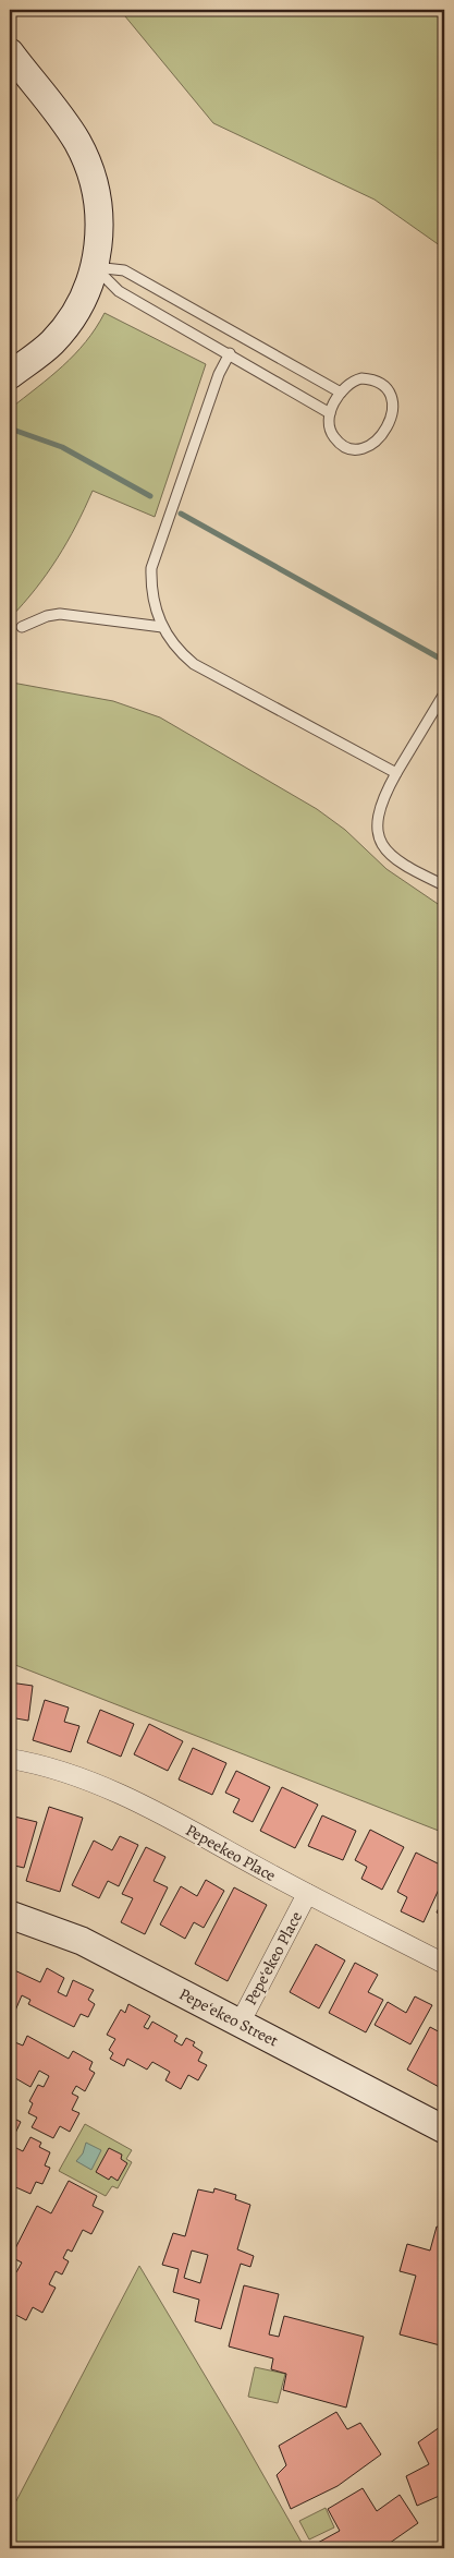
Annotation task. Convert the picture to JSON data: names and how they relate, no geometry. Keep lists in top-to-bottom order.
{
  "streets": {
    "street": ["Pepeekeo Place", "Pepeʻekeo Place", "Pepeʻekeo Street"]
  },
  "crossings": [
    ["Pepeekeo Place", "Pepeʻekeo Place"],
    ["Pepeʻekeo Place", "Pepeʻekeo Street"]
  ]
}
